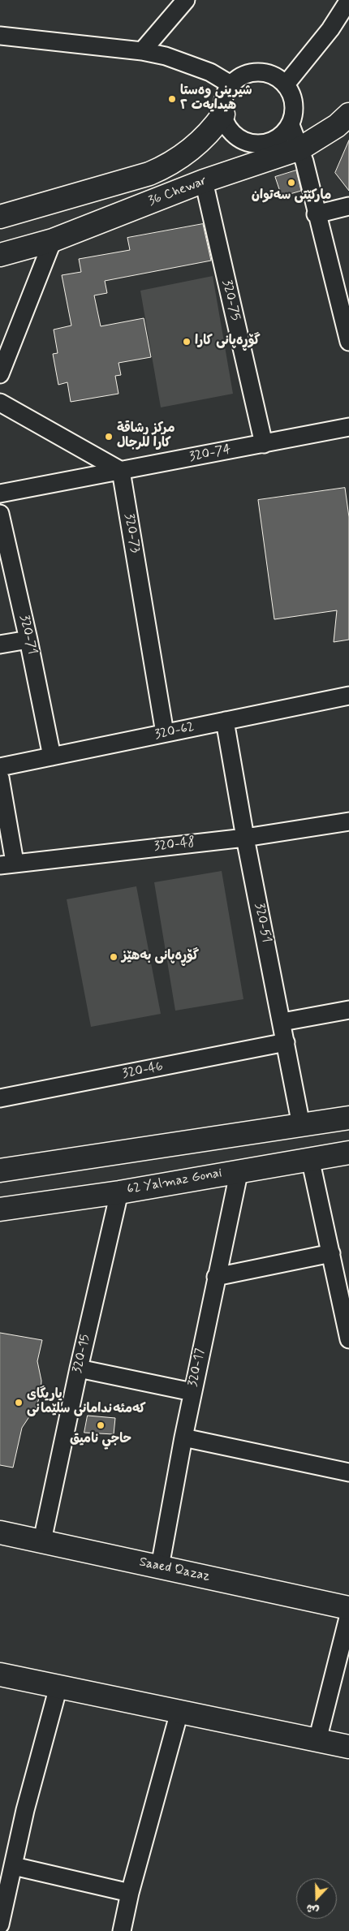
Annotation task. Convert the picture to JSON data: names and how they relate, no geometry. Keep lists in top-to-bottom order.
{
  "streets": {
    "street": [
      "36 Chewar",
      "320-75",
      "320-74",
      "320-73",
      "320-71",
      "320-62",
      "320-48",
      "320-51",
      "320-46",
      "62 Yalmaz Gonai",
      "320-15",
      "320-17",
      "Saaed Qazaz"
    ]
  },
  "crossings": [
    ["36 Chewar", "320-75"],
    ["320-75", "320-74"],
    ["320-74", "320-73"],
    ["320-73", "320-62"],
    ["320-71", "320-62"],
    ["320-62", "320-51"],
    ["320-48", "320-51"],
    ["320-51", "320-46"],
    ["62 Yalmaz Gonai", "320-15"],
    ["62 Yalmaz Gonai", "320-17"],
    ["320-15", "Saaed Qazaz"],
    ["320-17", "Saaed Qazaz"]
  ],
  "places": [
    "شیرینی وەستا هیدایەت ٢",
    "مارکێتی سەتوان",
    "گۆڕەپانی کارا",
    "مركز رشاقة كارا للرجال",
    "گۆڕەپانی بەهێز",
    "یاریگای کەمئەندامانی سلێمانی",
    "حاجي ناميق"
  ],
  "north": "bottom"
}
